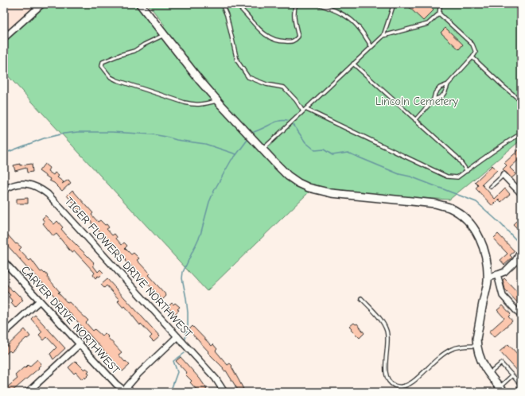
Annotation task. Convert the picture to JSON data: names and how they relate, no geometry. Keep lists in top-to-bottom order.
{
  "streets": {
    "street": ["TIGER FLOWERS DRIVE NORTHWEST", "CARVER DRIVE NORTHWEST"]
  },
  "parks": ["Lincoln Cemetery"]
}
